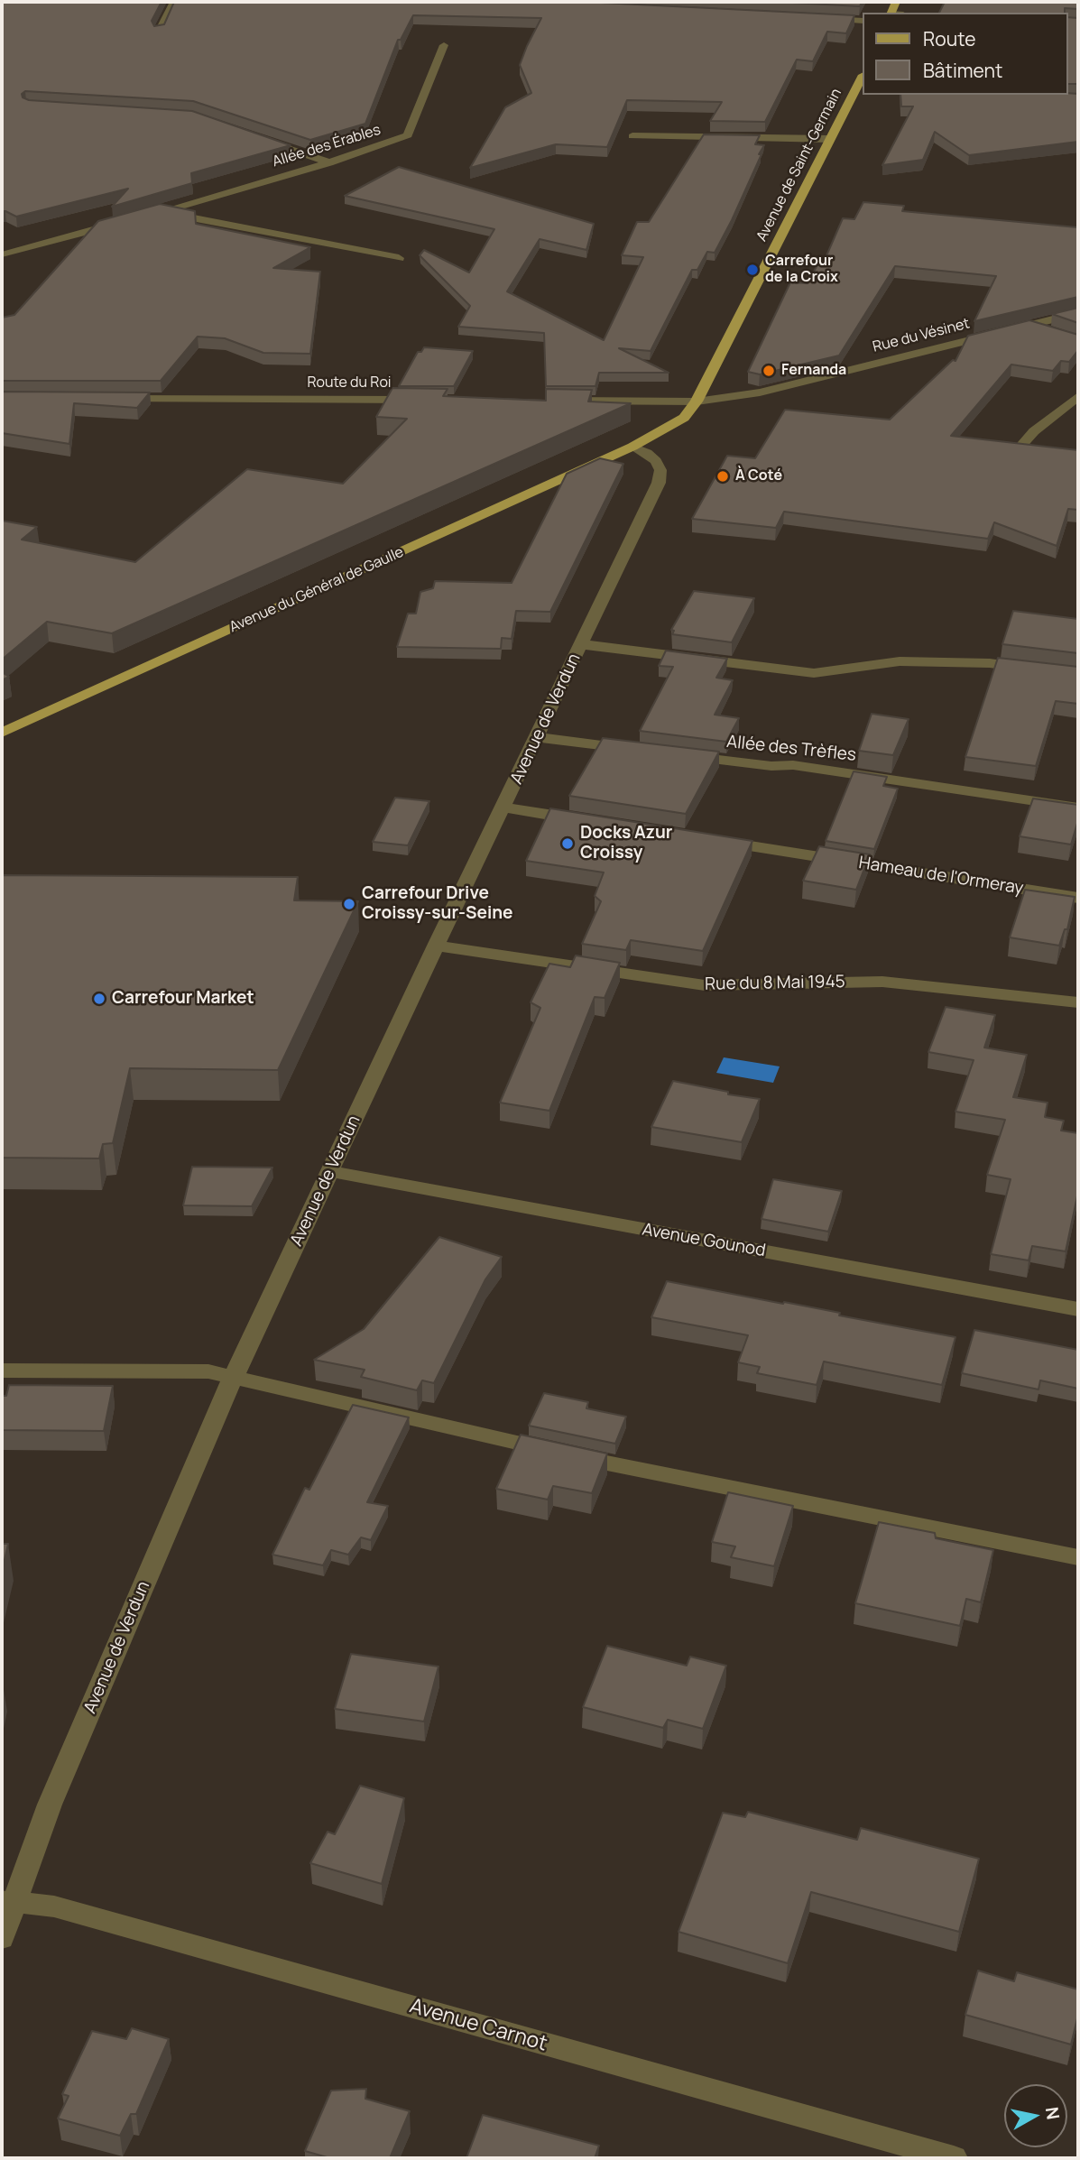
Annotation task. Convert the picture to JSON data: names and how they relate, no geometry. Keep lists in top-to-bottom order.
{
  "streets": {
    "main road": ["Avenue de Saint-Germain", "Avenue du Général de Gaulle"],
    "street": [
      "Allée des Érables",
      "Rue du Vésinet",
      "Route du Roi",
      "Avenue de Verdun",
      "Allée des Trèfles",
      "Hameau de l'Ormeray",
      "Rue du 8 Mai 1945",
      "Avenue Gounod",
      "Avenue Carnot"
    ]
  },
  "crossings": [
    ["Avenue de Saint-Germain", "Rue du Vésinet"],
    ["Avenue de Saint-Germain", "Avenue du Général de Gaulle"],
    ["Avenue de Saint-Germain", "Avenue de Verdun"],
    ["Avenue du Général de Gaulle", "Avenue de Verdun"],
    ["Avenue de Verdun", "Rue du 8 Mai 1945"],
    ["Avenue de Verdun", "Avenue Gounod"],
    ["Avenue de Verdun", "Avenue Carnot"]
  ],
  "places": [
    "Carrefour de la Croix",
    "Fernanda",
    "À Coté",
    "Docks Azur Croissy",
    "Carrefour Drive Croissy-sur-Seine",
    "Carrefour Market"
  ],
  "legend": ["Route", "Bâtiment"],
  "north": "right"
}
